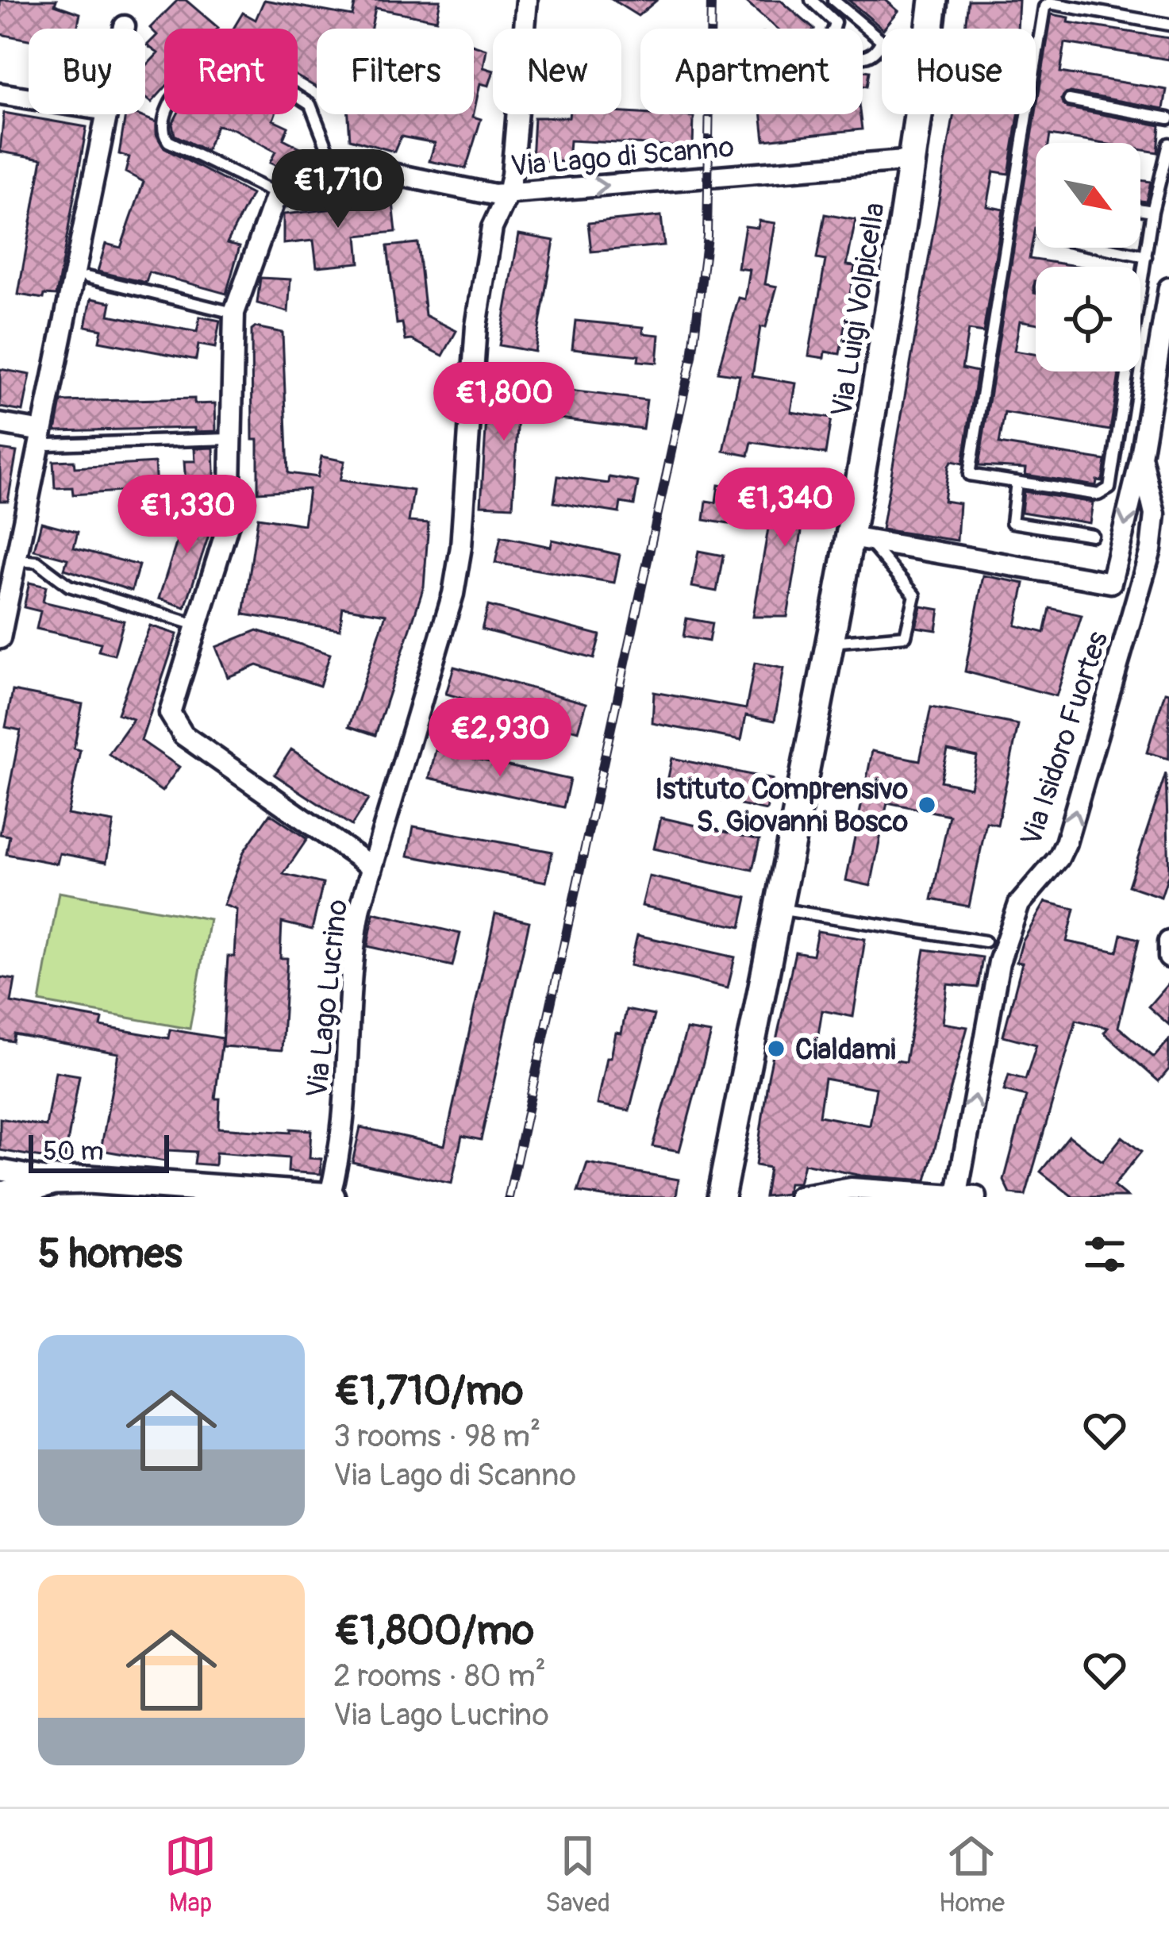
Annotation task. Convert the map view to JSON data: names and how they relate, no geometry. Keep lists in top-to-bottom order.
{
  "streets": {
    "street": [
      "Via Lago di Scanno",
      "Via Luigi Volpicella",
      "Via Isidoro Fuortes",
      "Via Lago Lucrino"
    ]
  },
  "crossings": [
    ["Via Lago di Scanno", "Via Luigi Volpicella"],
    ["Via Lago di Scanno", "Via Lago Lucrino"],
    ["Via Luigi Volpicella", "Via Isidoro Fuortes"]
  ],
  "one_way": ["Via Lago di Scanno"],
  "places": ["Istituto Comprensivo S. Giovanni Bosco", "Cialdami"],
  "scale_bar": "50 m",
  "north": "bottom right",
  "page": {
    "chip": [
      "Buy",
      "Rent",
      "Filters",
      "New",
      "Apartment",
      "House"
    ],
    "price": [
      "€1,710",
      "€1,800",
      "€1,340",
      "€1,330",
      "€2,930"
    ],
    "scale": "50 m",
    "heading": "5 homes",
    "list": [
      {
        "name": "€1,710/mo",
        "note": "3 rooms · 98 m² · Via Lago di Scanno"
      },
      {
        "name": "€1,800/mo",
        "note": "2 rooms · 80 m² · Via Lago Lucrino"
      }
    ],
    "tabs": ["Map", "Saved", "Home"]
  }
}
